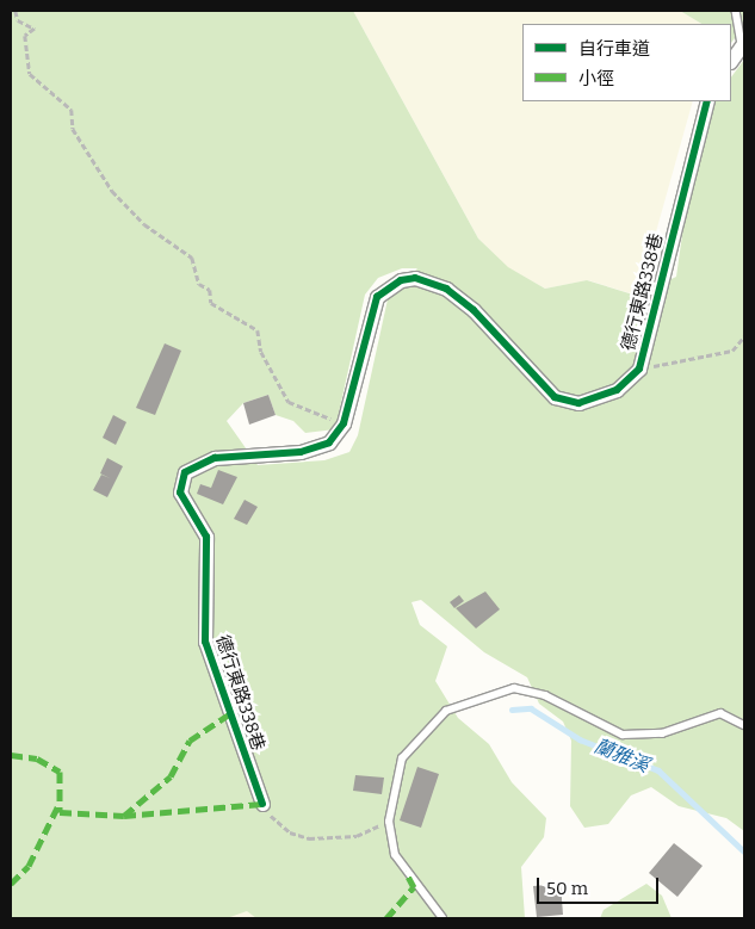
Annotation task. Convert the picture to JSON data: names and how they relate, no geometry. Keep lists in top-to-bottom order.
{
  "streets": {
    "street": ["德行東路338巷"]
  },
  "water": ["蘭雅溪"],
  "legend": ["自行車道", "小徑"],
  "scale_bar": "50 m"
}
